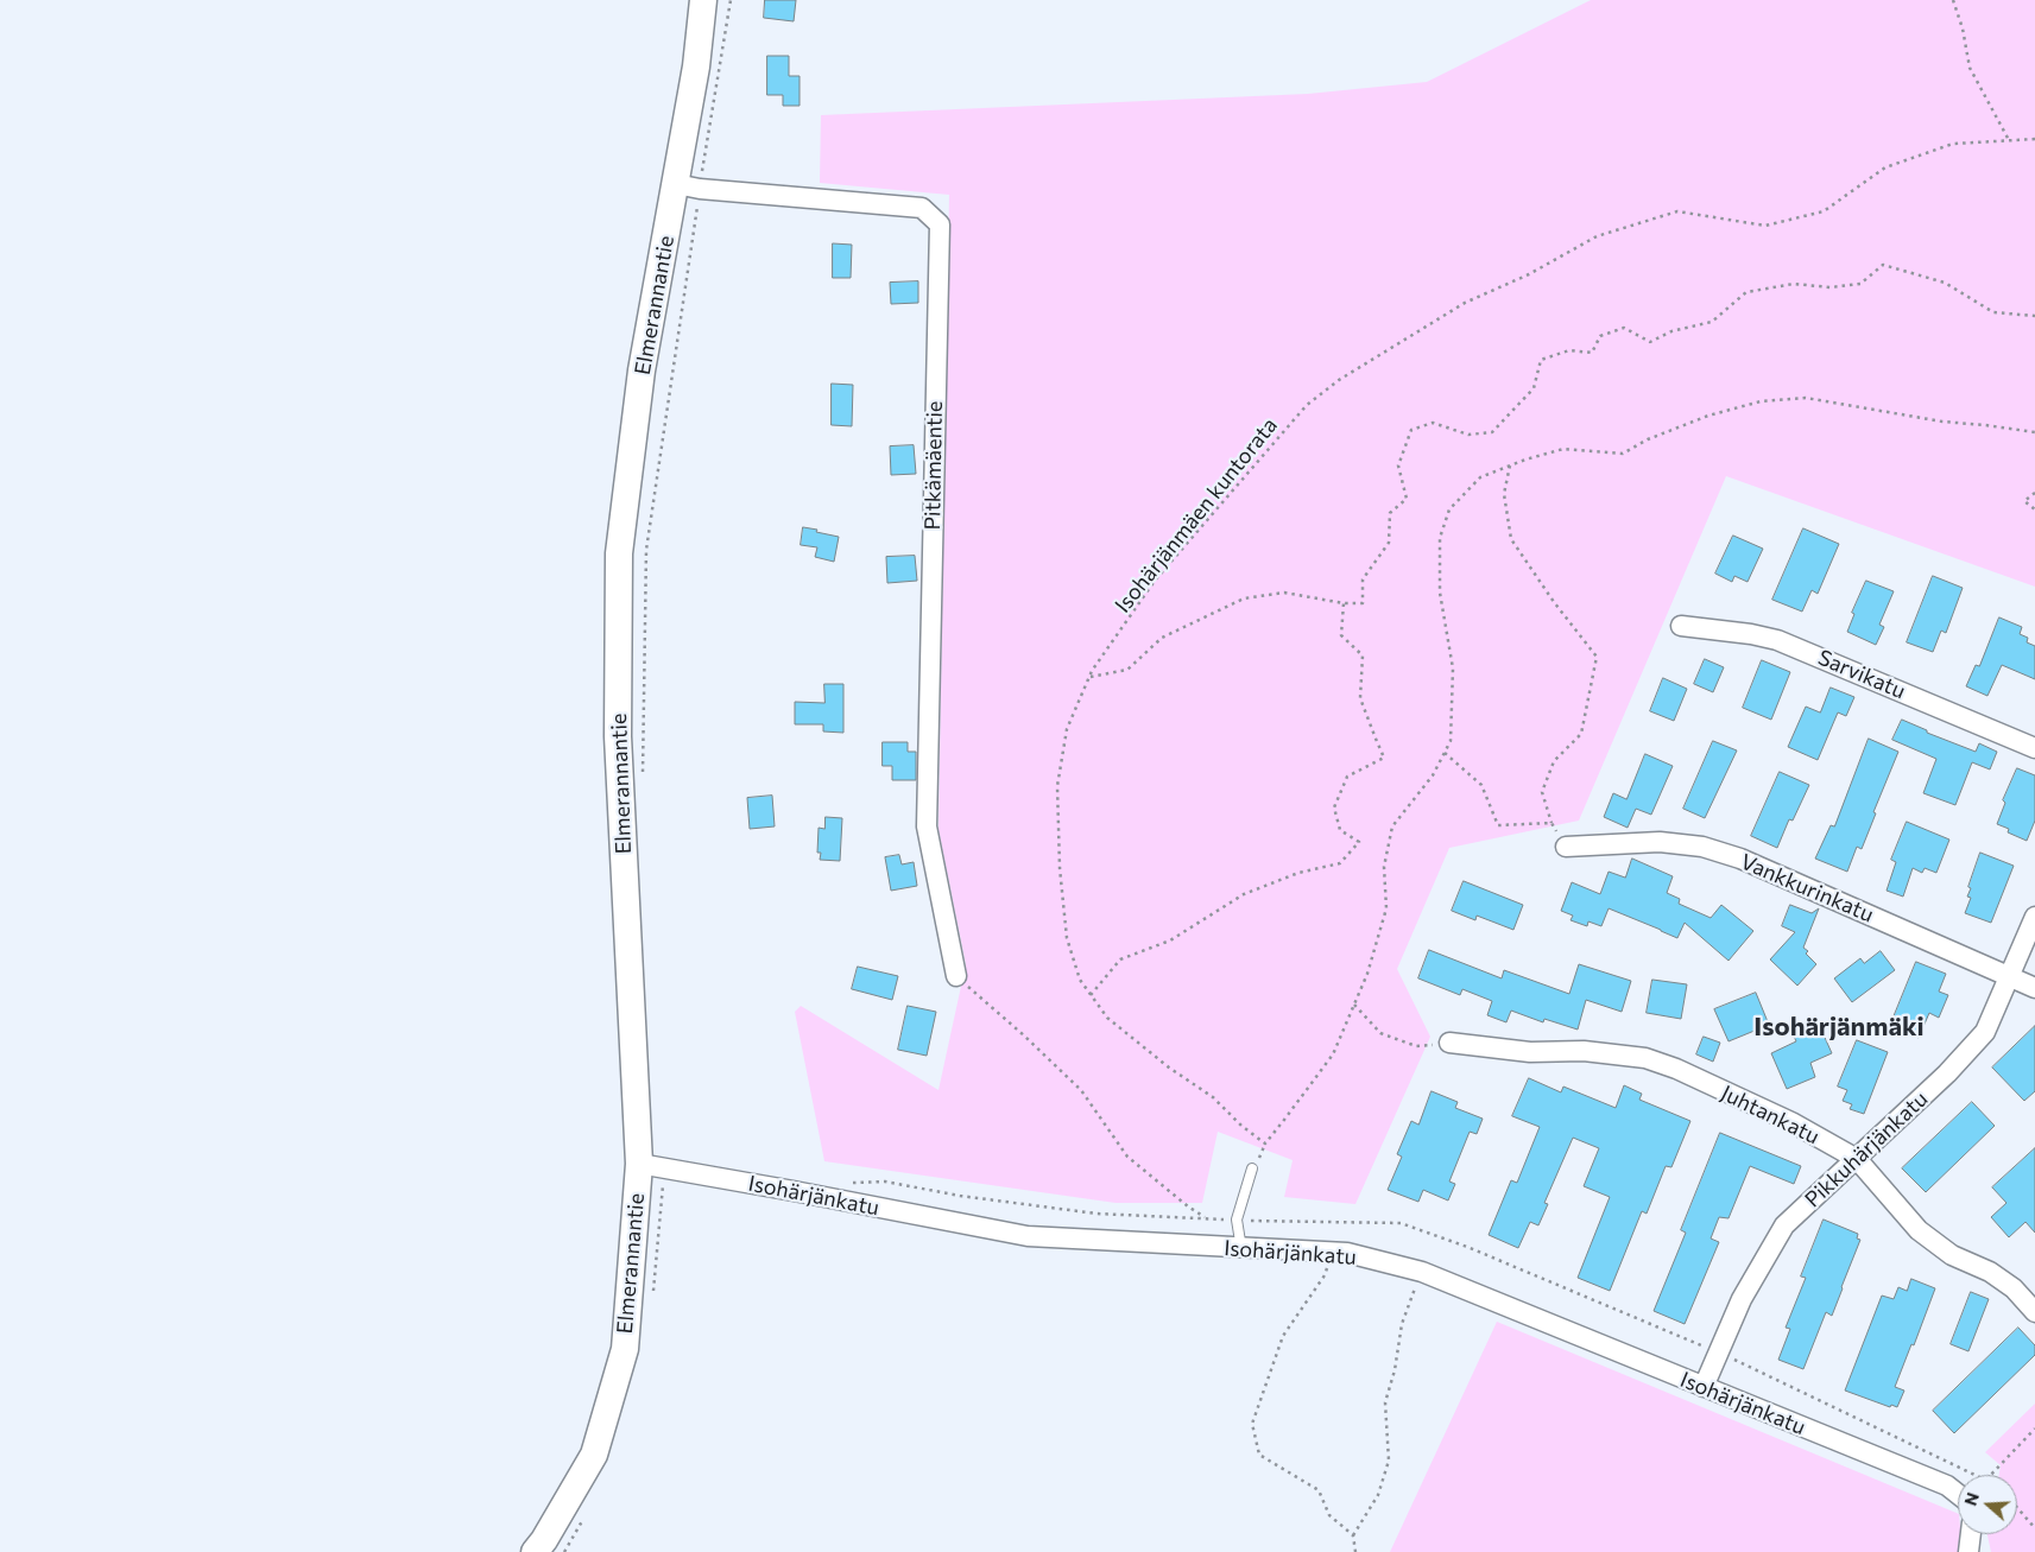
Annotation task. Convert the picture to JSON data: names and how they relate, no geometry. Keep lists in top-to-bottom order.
{
  "streets": {
    "street": [
      "Elmerannantie",
      "Pitkämäentie",
      "Sarvikatu",
      "Vankkurinkatu",
      "Juhtankatu",
      "Pikkuhärjänkatu",
      "Isohärjänkatu"
    ],
    "path": ["Isohärjänmäen kuntorata"]
  },
  "crossings": [
    ["Elmerannantie", "Pitkämäentie"],
    ["Elmerannantie", "Isohärjänkatu"],
    ["Vankkurinkatu", "Pikkuhärjänkatu"],
    ["Juhtankatu", "Pikkuhärjänkatu"],
    ["Pikkuhärjänkatu", "Isohärjänkatu"]
  ],
  "districts": ["Isohärjänmäki"],
  "north": "left"
}
